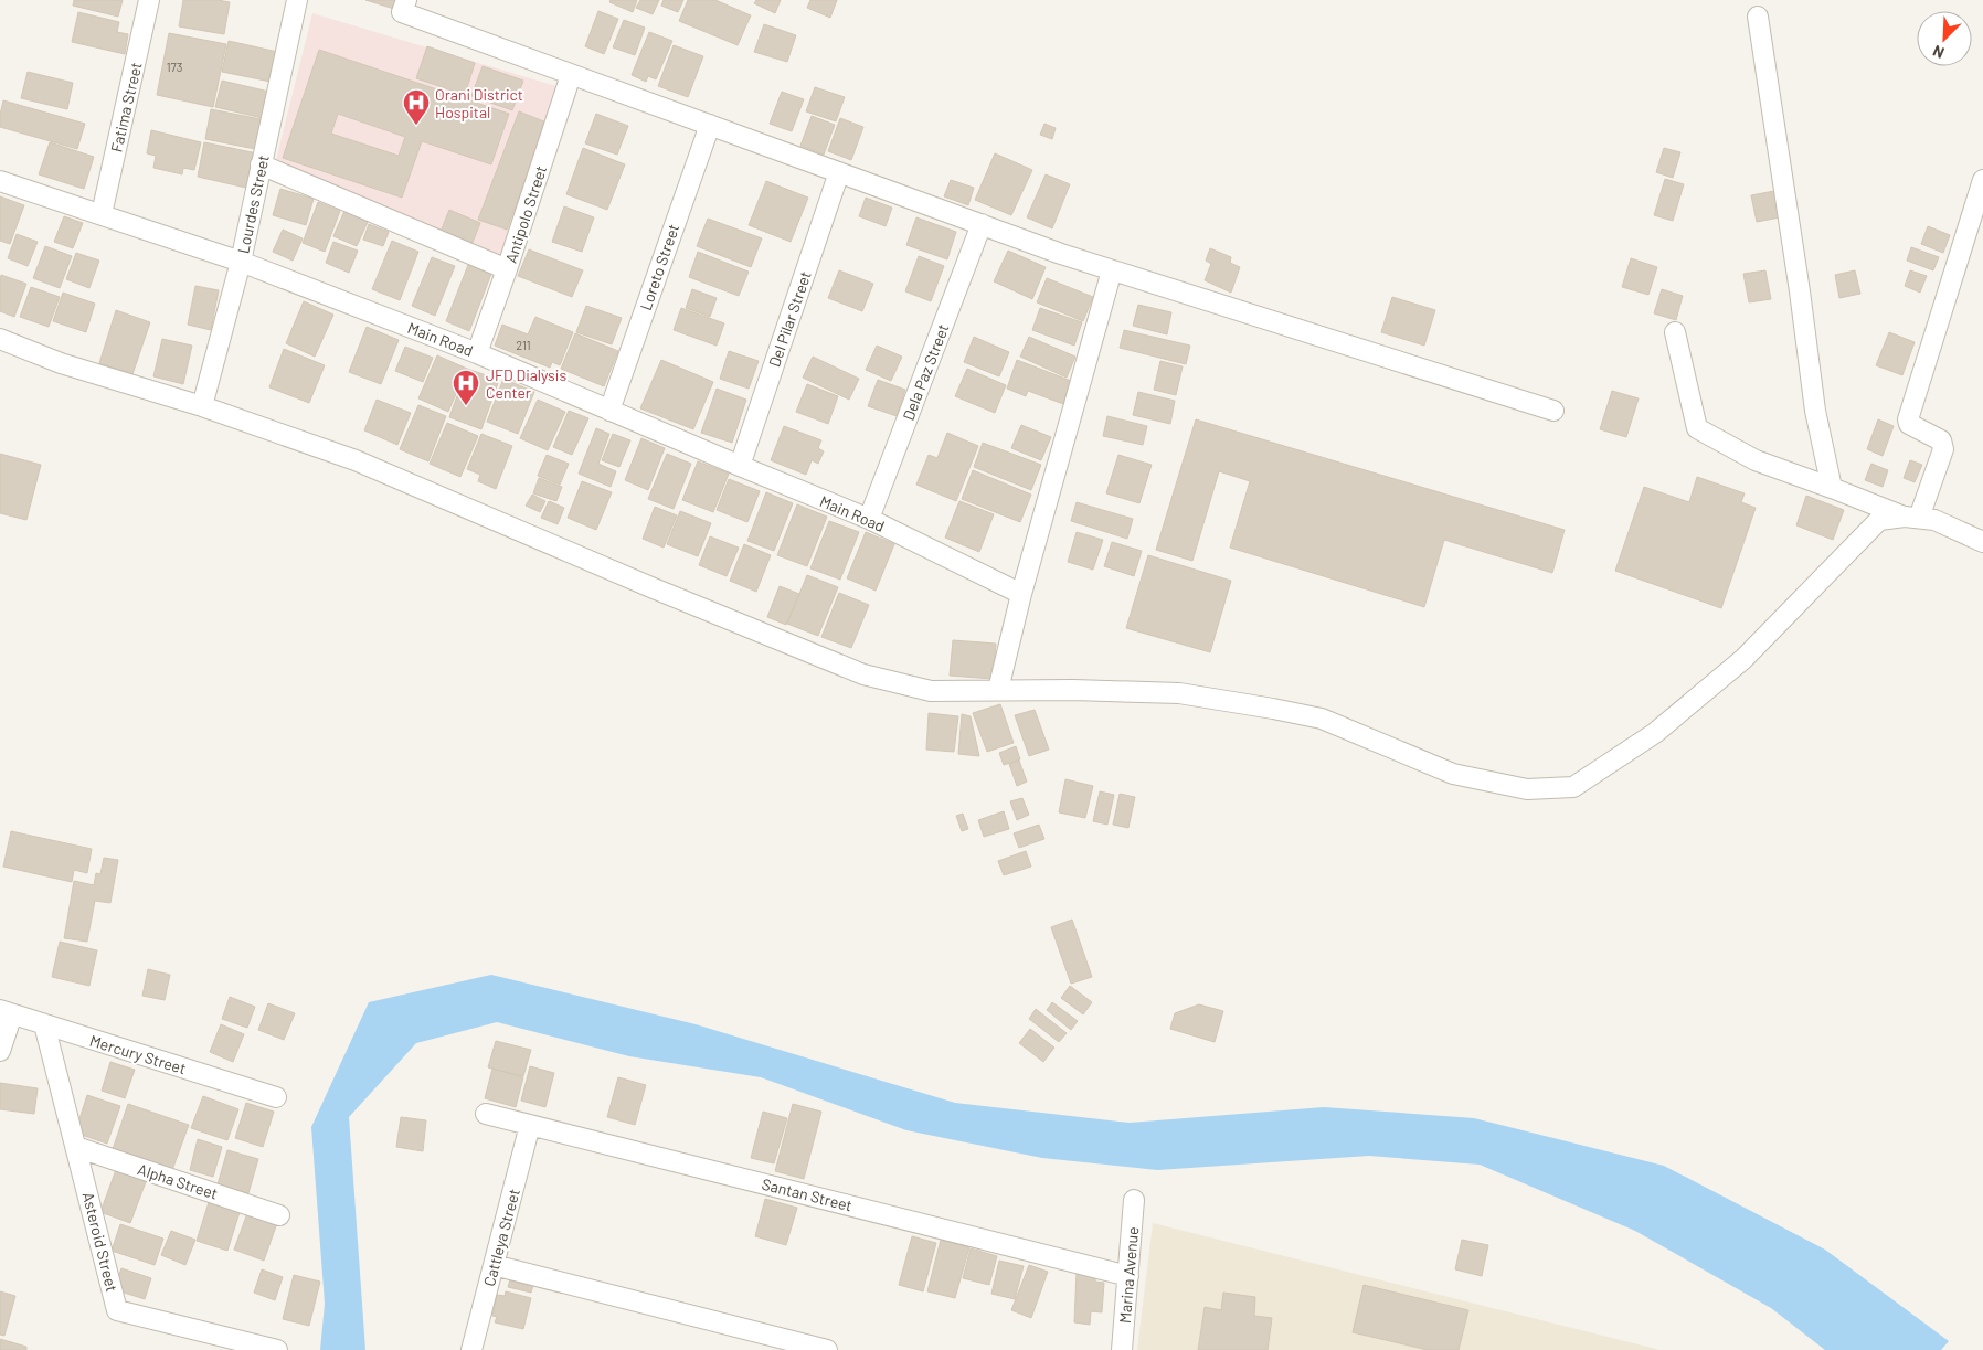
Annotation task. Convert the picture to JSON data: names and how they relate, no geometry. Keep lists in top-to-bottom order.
{
  "streets": {
    "street": [
      "Fatima Street",
      "Lourdes Street",
      "Antipolo Street",
      "Loreto Street",
      "Del Pilar Street",
      "Main Road",
      "Dela Paz Street",
      "Mercury Street",
      "Alpha Street",
      "Santan Street",
      "Cattleya Street",
      "Asteroid Street",
      "Marina Avenue"
    ]
  },
  "crossings": [
    ["Fatima Street", "Main Road"],
    ["Lourdes Street", "Main Road"],
    ["Antipolo Street", "Main Road"],
    ["Loreto Street", "Main Road"],
    ["Del Pilar Street", "Main Road"],
    ["Main Road", "Dela Paz Street"],
    ["Mercury Street", "Asteroid Street"],
    ["Alpha Street", "Asteroid Street"],
    ["Santan Street", "Cattleya Street"],
    ["Santan Street", "Marina Avenue"]
  ],
  "places": {
    "hospital": ["Orani District Hospital", "JFD Dialysis Center"]
  },
  "house_numbers": ["173", "211"],
  "north": "bottom left"
}
